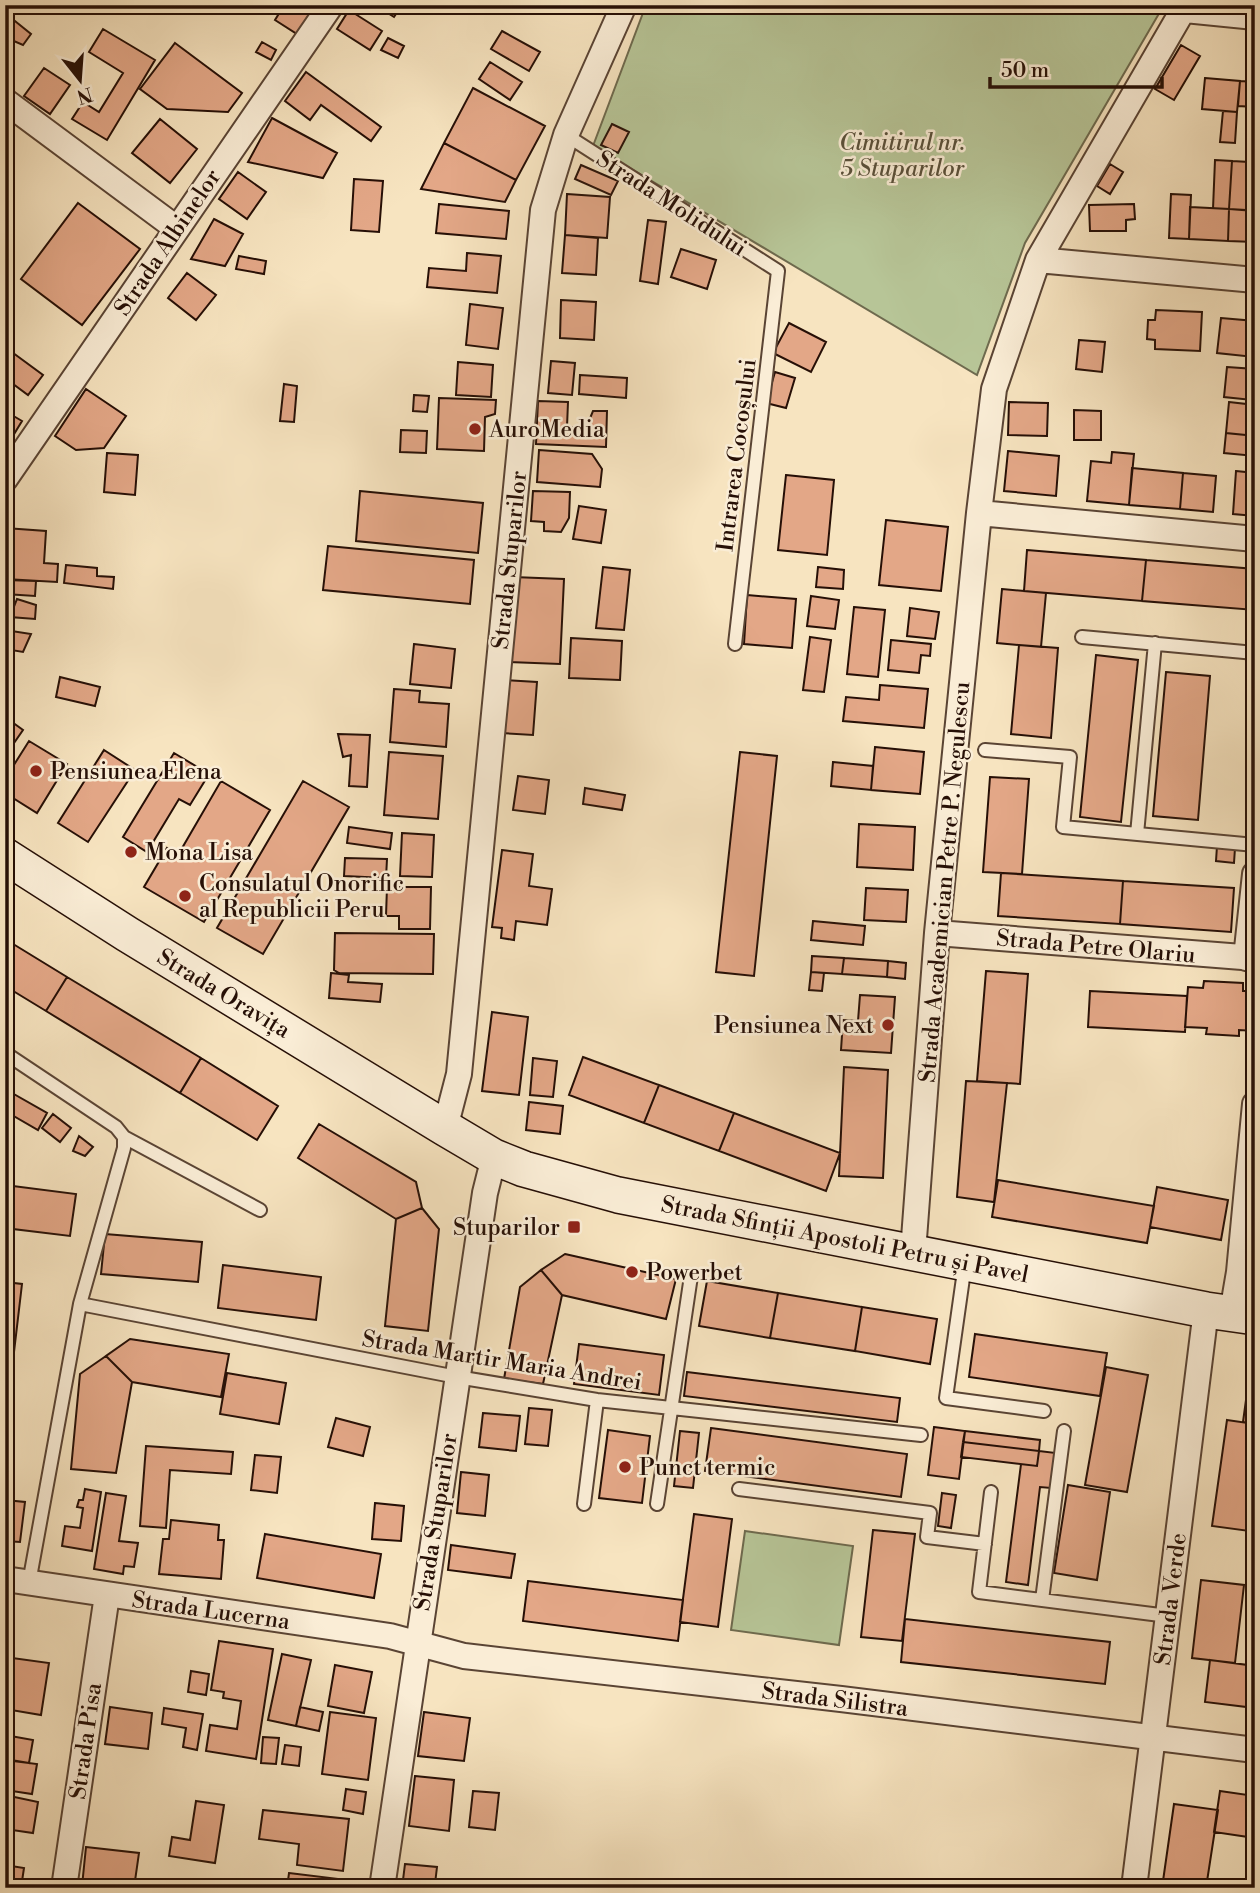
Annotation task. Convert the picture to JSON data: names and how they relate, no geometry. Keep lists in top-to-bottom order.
{
  "streets": {
    "main road": ["Strada Oravița", "Strada Sfinții Apostoli Petru și Pavel"],
    "street": [
      "Strada Albinelor",
      "Strada Stuparilor",
      "Strada Academician Petre P. Negulescu",
      "Strada Petre Olariu",
      "Strada Verde",
      "Strada Lucerna",
      "Strada Silistra",
      "Strada Pisa"
    ],
    "lane": ["Strada Molidului", "Intrarea Cocoșului", "Strada Martir Maria Andrei"]
  },
  "crossings": [
    ["Strada Molidului", "Intrarea Cocoșului"],
    ["Strada Molidului", "Strada Stuparilor"],
    ["Strada Stuparilor", "Strada Oravița"],
    ["Strada Stuparilor", "Strada Sfinții Apostoli Petru și Pavel"],
    ["Strada Stuparilor", "Strada Martir Maria Andrei"],
    ["Strada Stuparilor", "Strada Lucerna"],
    ["Strada Stuparilor", "Strada Silistra"],
    ["Strada Academician Petre P. Negulescu", "Strada Petre Olariu"],
    ["Strada Academician Petre P. Negulescu", "Strada Sfinții Apostoli Petru și Pavel"],
    ["Strada Oravița", "Strada Sfinții Apostoli Petru și Pavel"],
    ["Strada Sfinții Apostoli Petru și Pavel", "Strada Verde"],
    ["Strada Verde", "Strada Silistra"],
    ["Strada Lucerna", "Strada Silistra"],
    ["Strada Lucerna", "Strada Pisa"]
  ],
  "parks": ["Cimitirul nr. 5 Stuparilor"],
  "places": {
    "other": [
      "AuroMedia",
      "Pensiunea Elena",
      "Mona Lisa",
      "Consulatul Onorific al Republicii Peru",
      "Pensiunea Next",
      "Powerbet",
      "Punct termic"
    ],
    "transit": ["Stuparilor"]
  },
  "scale_bar": "50 m",
  "north": "bottom"
}
